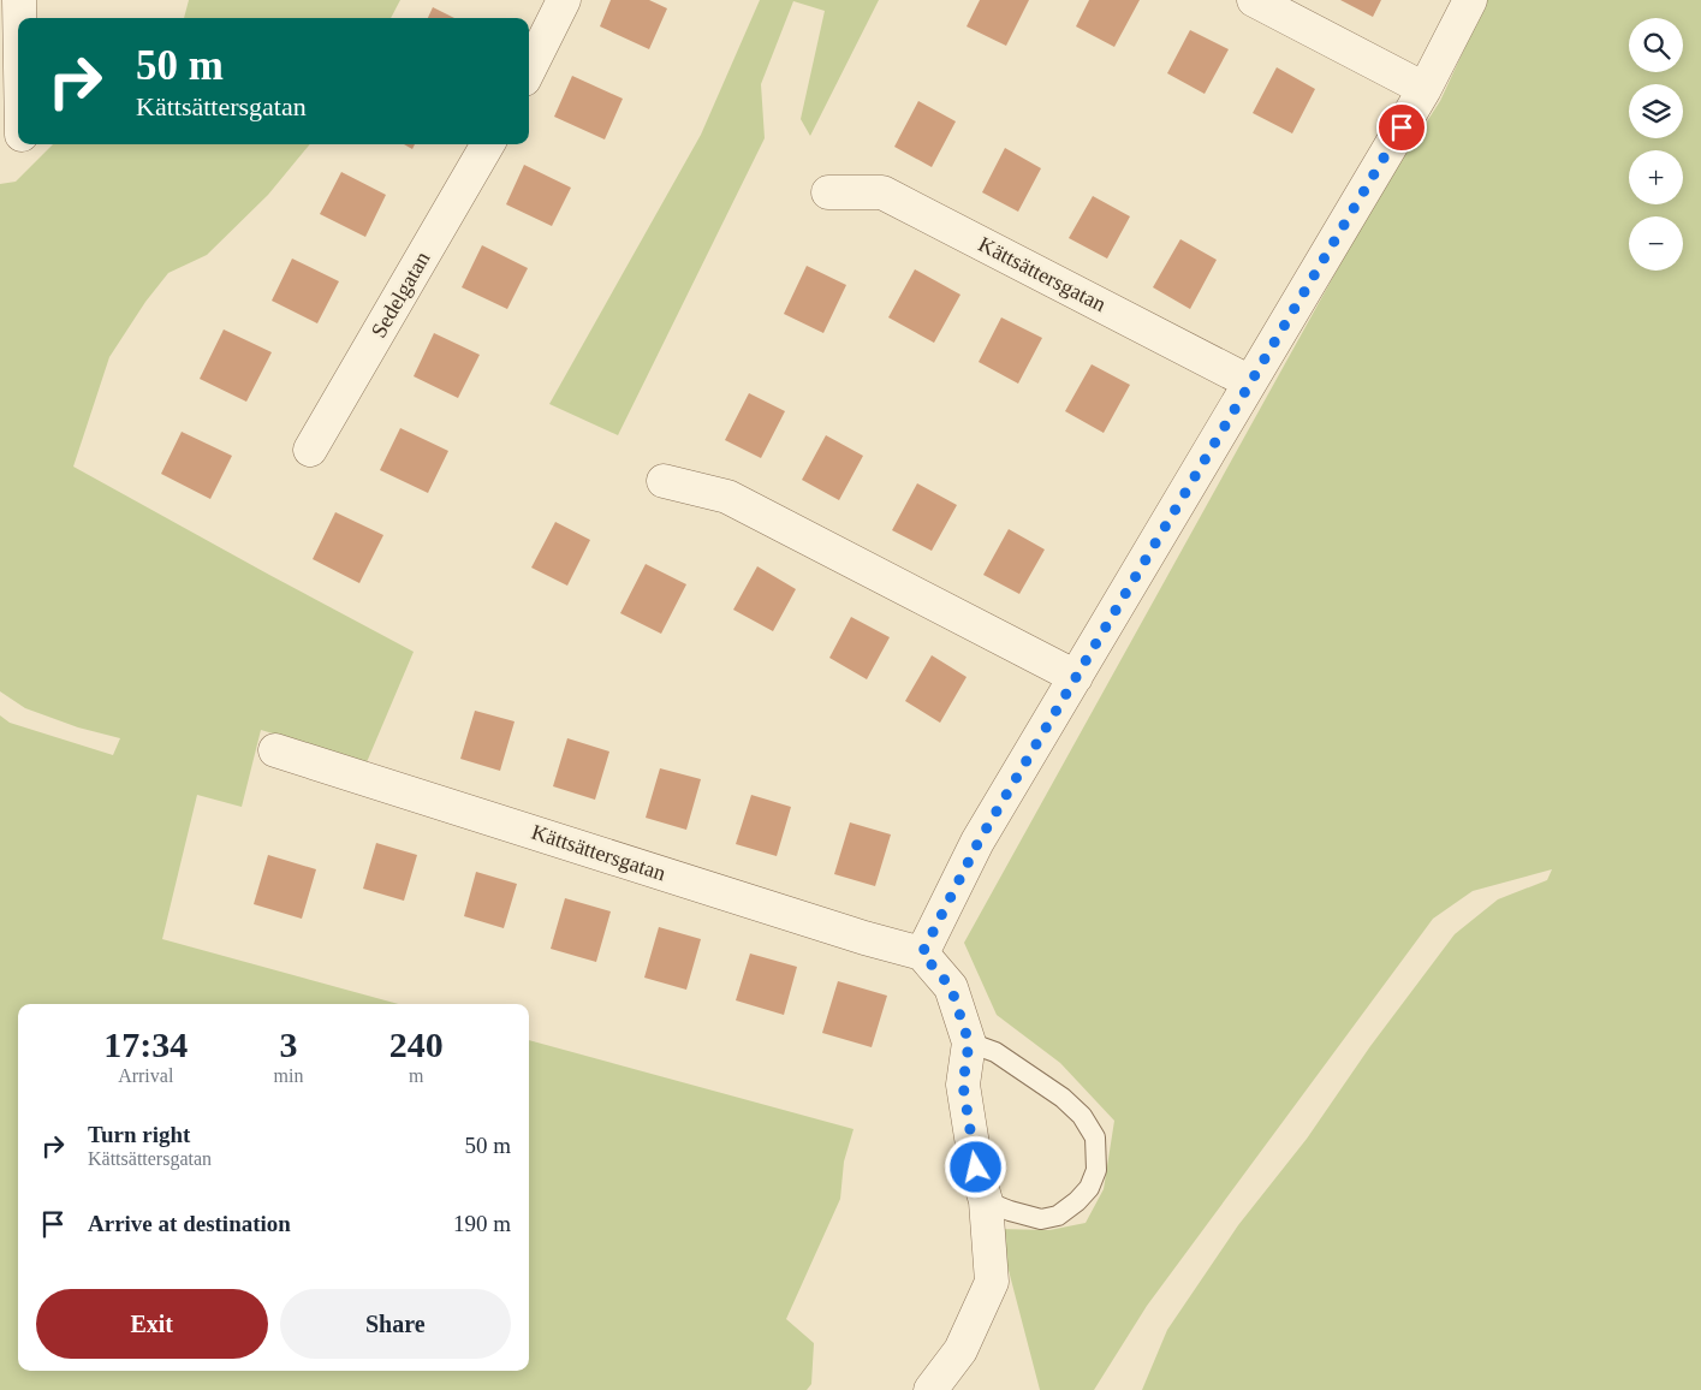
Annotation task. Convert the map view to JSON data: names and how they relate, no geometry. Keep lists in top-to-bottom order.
{
  "streets": {
    "street": ["Kättsättersgatan", "Sedelgatan"]
  },
  "page": {
    "map_buttons": ["+", "−"],
    "turn": ["50 m", "Kättsättersgatan"],
    "eta": [
      "17:34",
      "Arrival",
      "3",
      "min",
      "240",
      "m"
    ],
    "list": [
      {
        "name": "Turn right",
        "note": "Kättsättersgatan",
        "value": "50 m"
      },
      {
        "name": "Arrive at destination",
        "value": "190 m"
      }
    ],
    "buttons": ["Exit", "Share"]
  }
}
